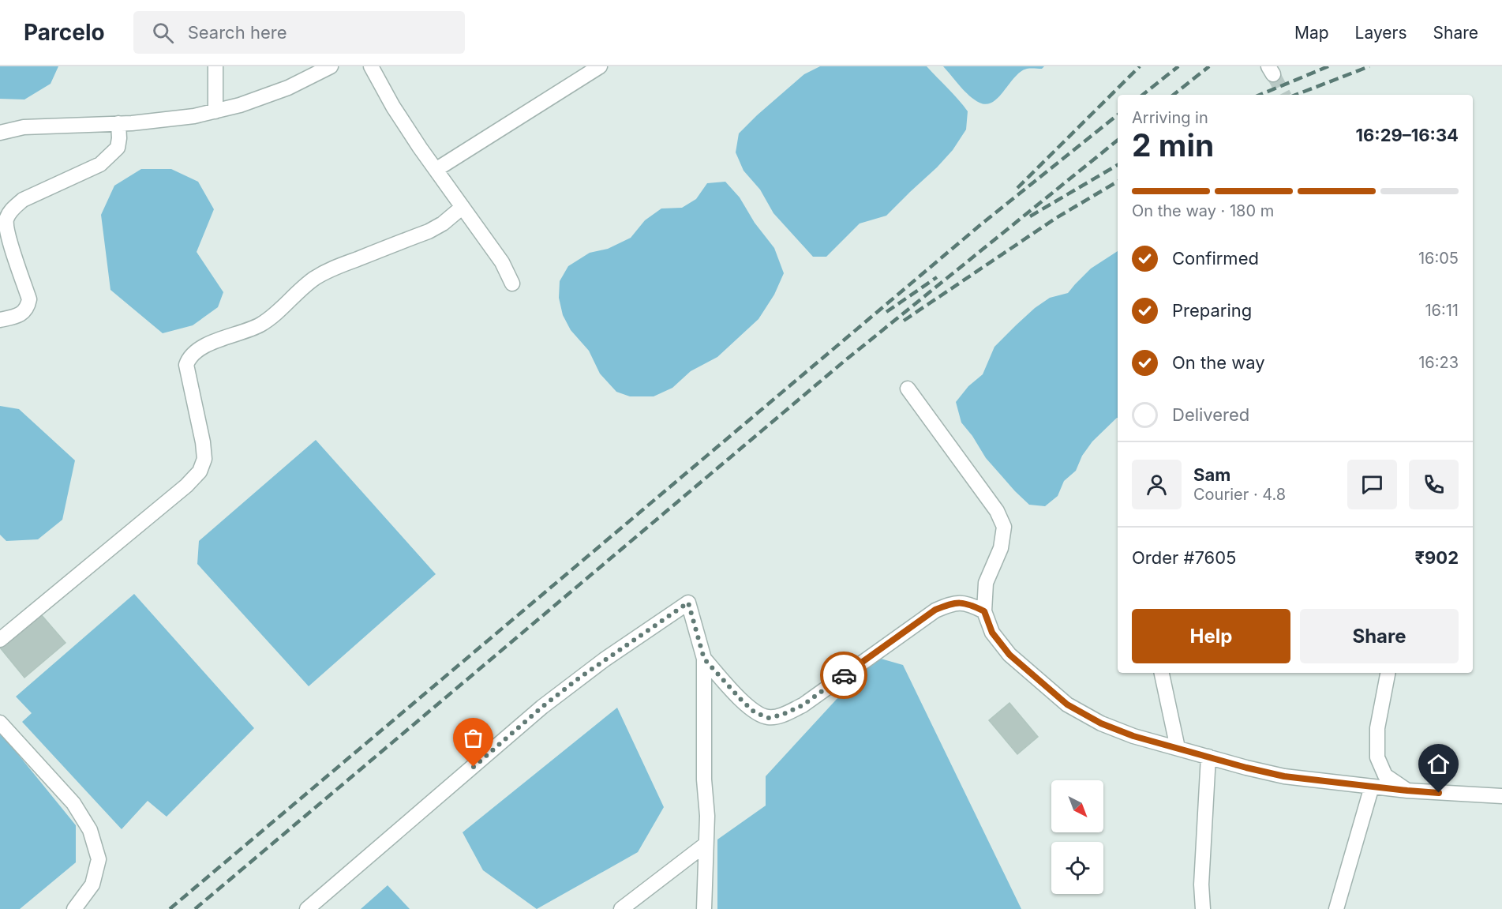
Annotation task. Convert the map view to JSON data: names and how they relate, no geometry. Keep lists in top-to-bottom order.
{
  "north": "bottom right",
  "page": {
    "header": "Parcelo",
    "search": "Search here",
    "nav": ["Map", "Layers", "Share"],
    "heading": ["2 min", "Arriving in", "16:29–16:34"],
    "panel": [
      "Sam",
      "Courier · 4.8",
      "Order #7605",
      "₹902"
    ],
    "bar": "On the way · 180 m",
    "list": [
      ["Confirmed", "16:05"],
      ["Preparing", "16:11"],
      ["On the way", "16:23"],
      "Delivered"
    ],
    "buttons": ["Help", "Share"]
  }
}
